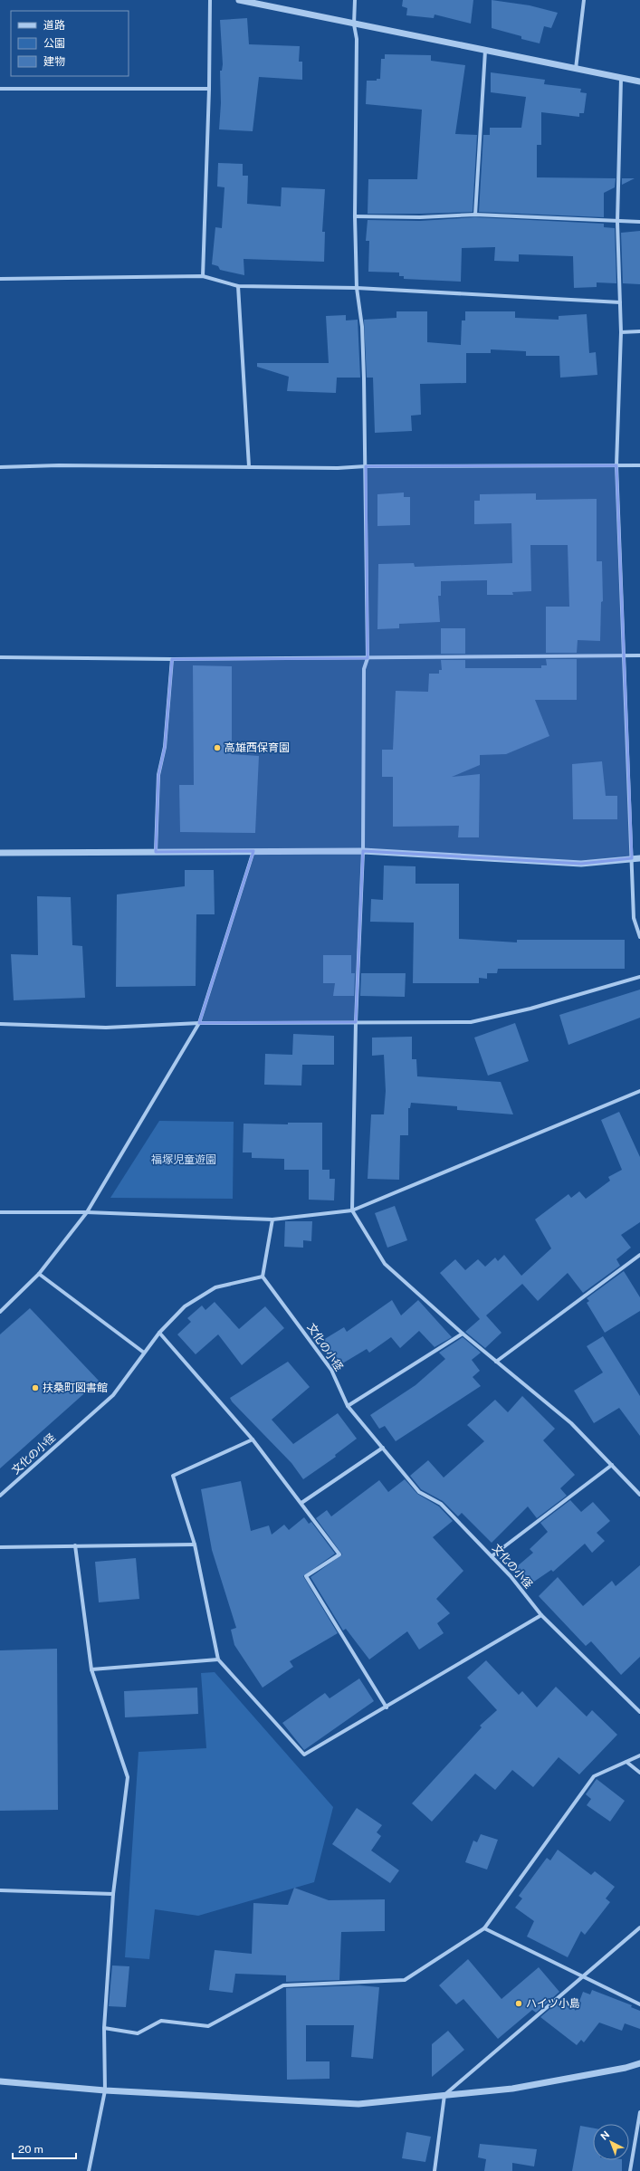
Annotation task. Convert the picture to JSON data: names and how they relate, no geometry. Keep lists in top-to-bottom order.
{
  "streets": {
    "street": ["文化の小径"]
  },
  "parks": ["福塚児童遊園"],
  "places": ["高雄西保育園", "扶桑町図書館", "ハイツ小島"],
  "legend": ["道路", "公園", "建物"],
  "scale_bar": "20 m",
  "north": "top left"
}
